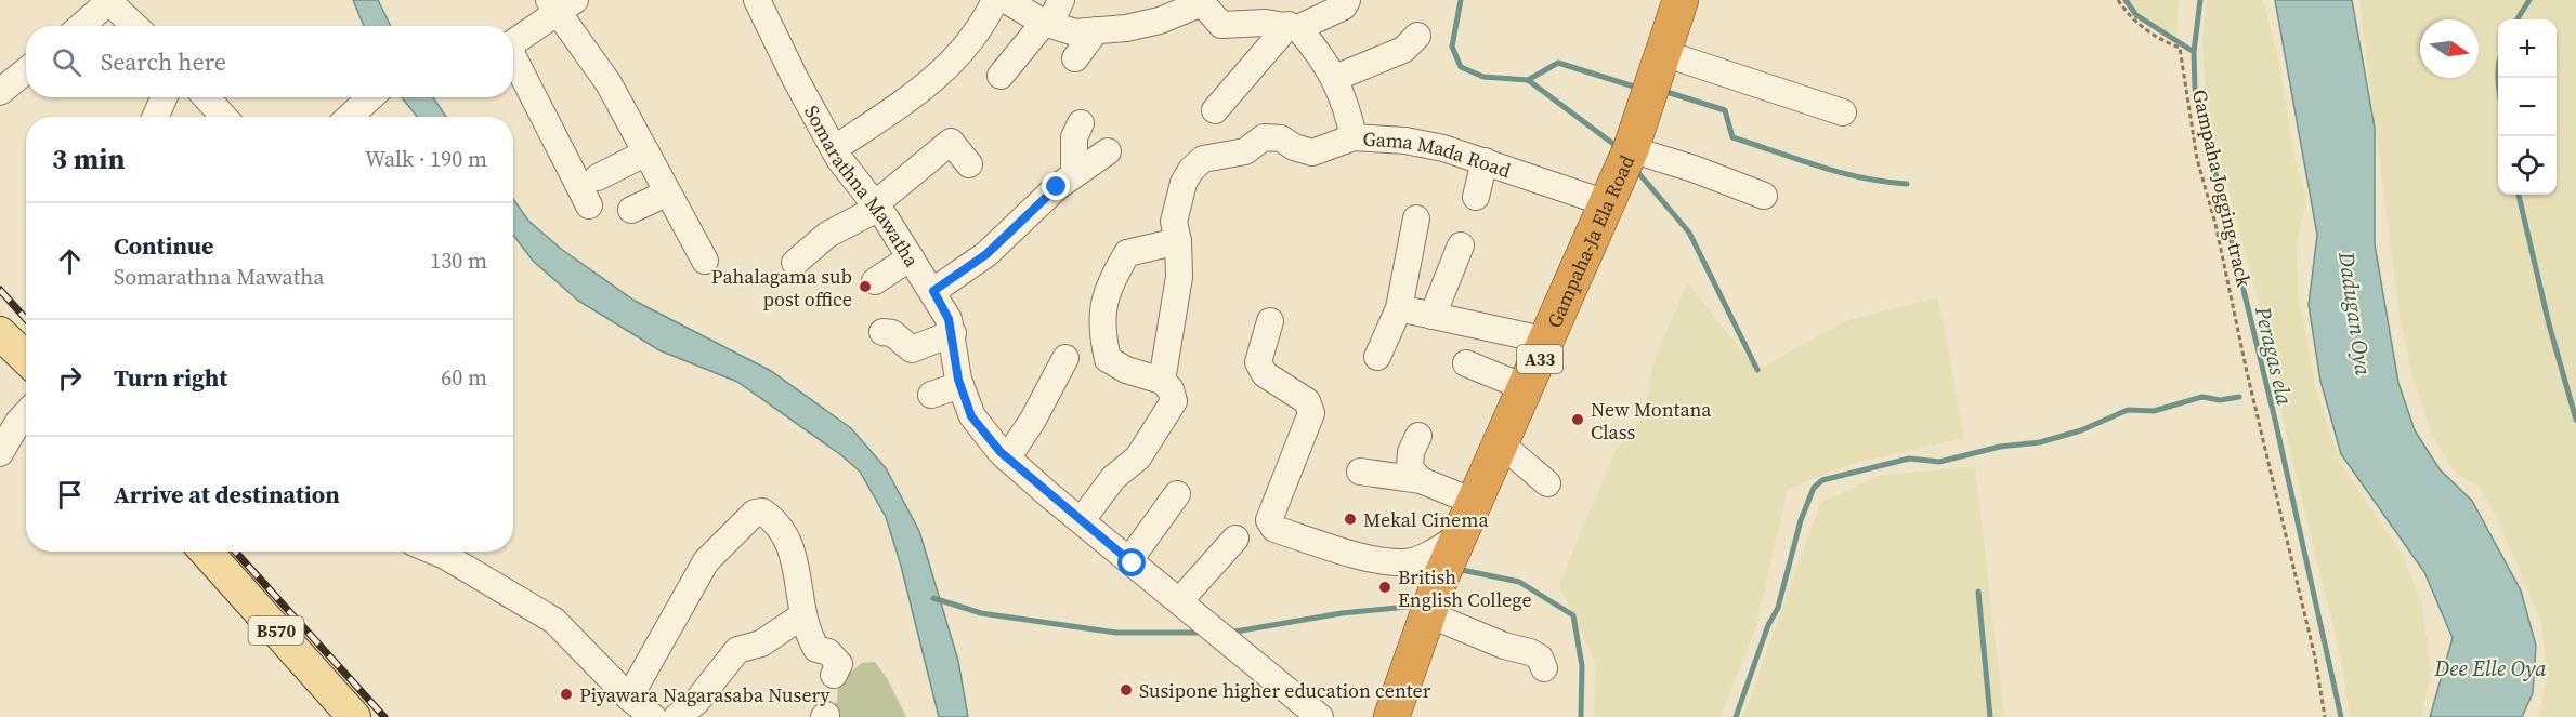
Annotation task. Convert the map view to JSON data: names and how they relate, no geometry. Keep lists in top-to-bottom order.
{
  "streets": {
    "highway": ["Gampaha-Ja Ela Road", "A33"],
    "main road": ["B570"],
    "street": ["Gama Mada Road", "Somarathna Mawatha"],
    "path": ["Gampaha Jogging track"]
  },
  "crossings": [
    ["Gama Mada Road", "Gampaha-Ja Ela Road"]
  ],
  "water": ["Dadugan Oya", "Peragas ela", "Dee Elle Oya"],
  "places": [
    "Pahalagama sub post office",
    "New Montana Class",
    "Mekal Cinema",
    "British English College",
    "Susipone higher education center",
    "Piyawara Nagarasaba Nusery"
  ],
  "north": "right",
  "page": {
    "map_buttons": ["+", "−"],
    "search": "Search here",
    "heading": ["3 min", "Walk · 190 m"],
    "list": [
      ["Continue", "Somarathna Mawatha", "130 m"],
      ["Turn right", "60 m"],
      "Arrive at destination"
    ]
  }
}
